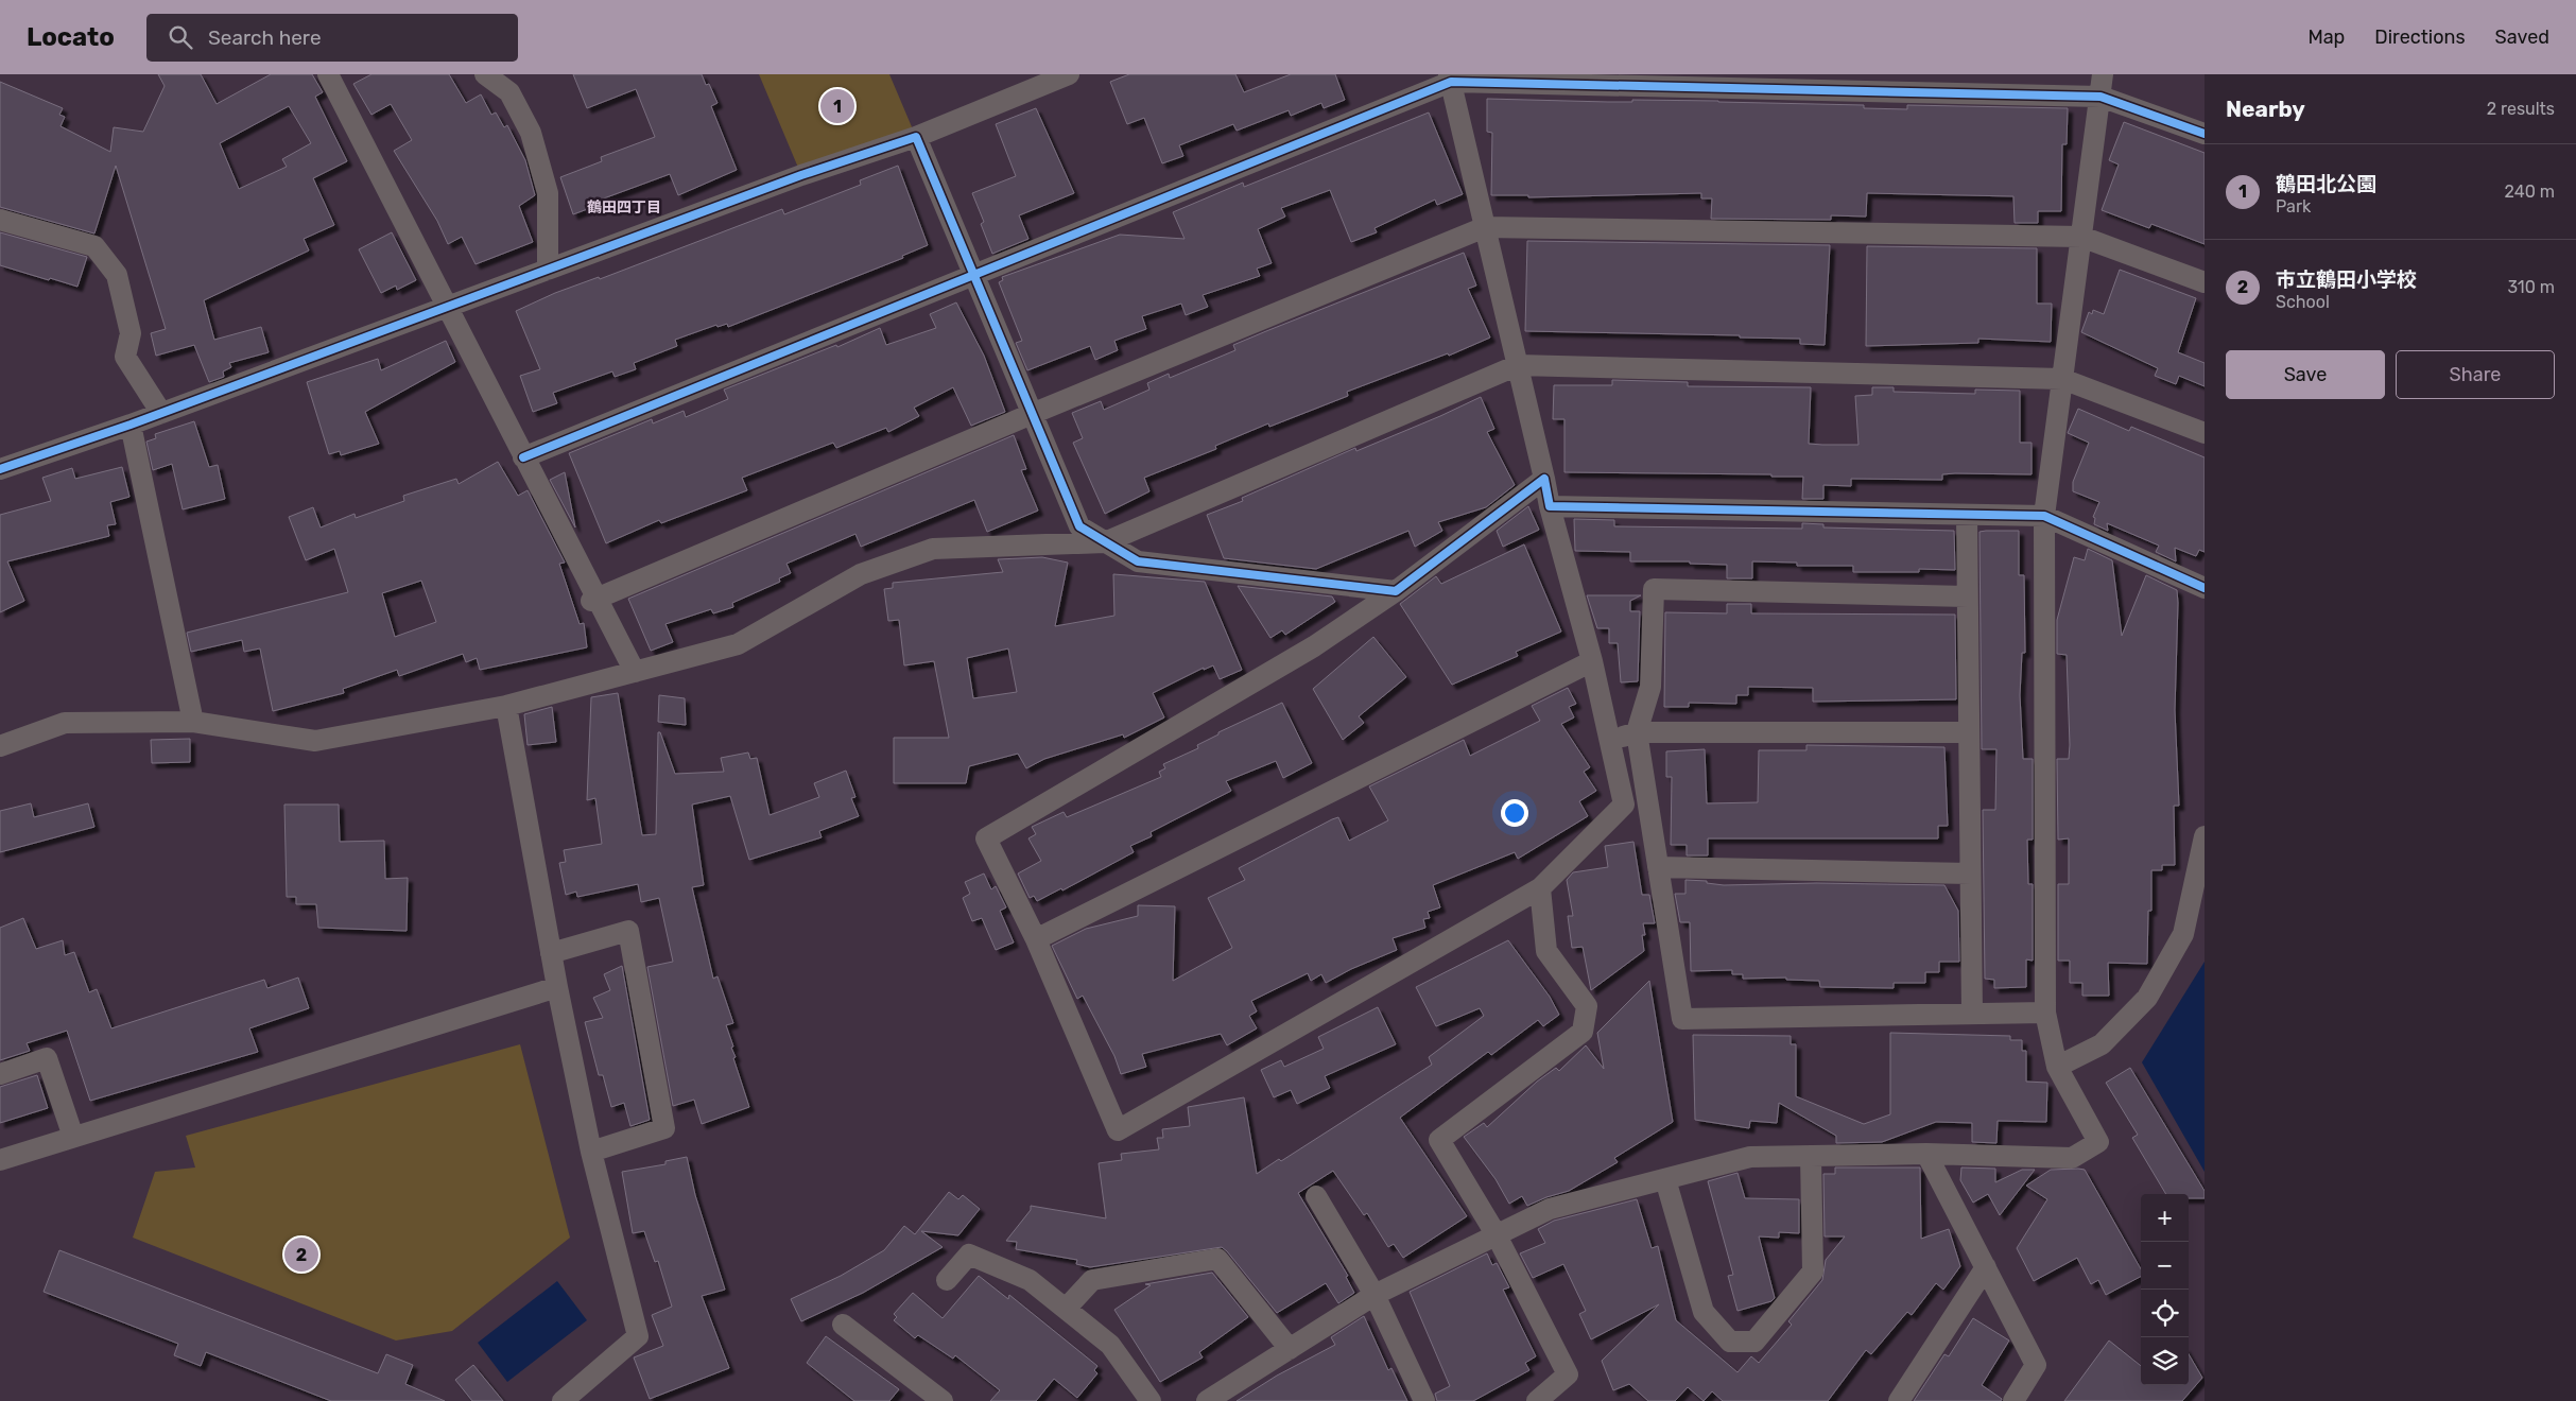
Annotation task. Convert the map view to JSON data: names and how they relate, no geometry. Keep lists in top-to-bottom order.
{
  "districts": ["鶴田四丁目"],
  "page": {
    "header": "Locato",
    "search": "Search here",
    "nav": ["Map", "Directions", "Saved"],
    "heading": ["Nearby", "2 results"],
    "pins": ["1", "2"],
    "list": [
      {
        "mark": "1",
        "name": "鶴田北公園",
        "note": "Park",
        "value": "240 m"
      },
      {
        "mark": "2",
        "name": "市立鶴田小学校",
        "note": "School",
        "value": "310 m"
      }
    ],
    "buttons": ["Save", "Share"],
    "map_buttons": ["+", "−"]
  }
}
